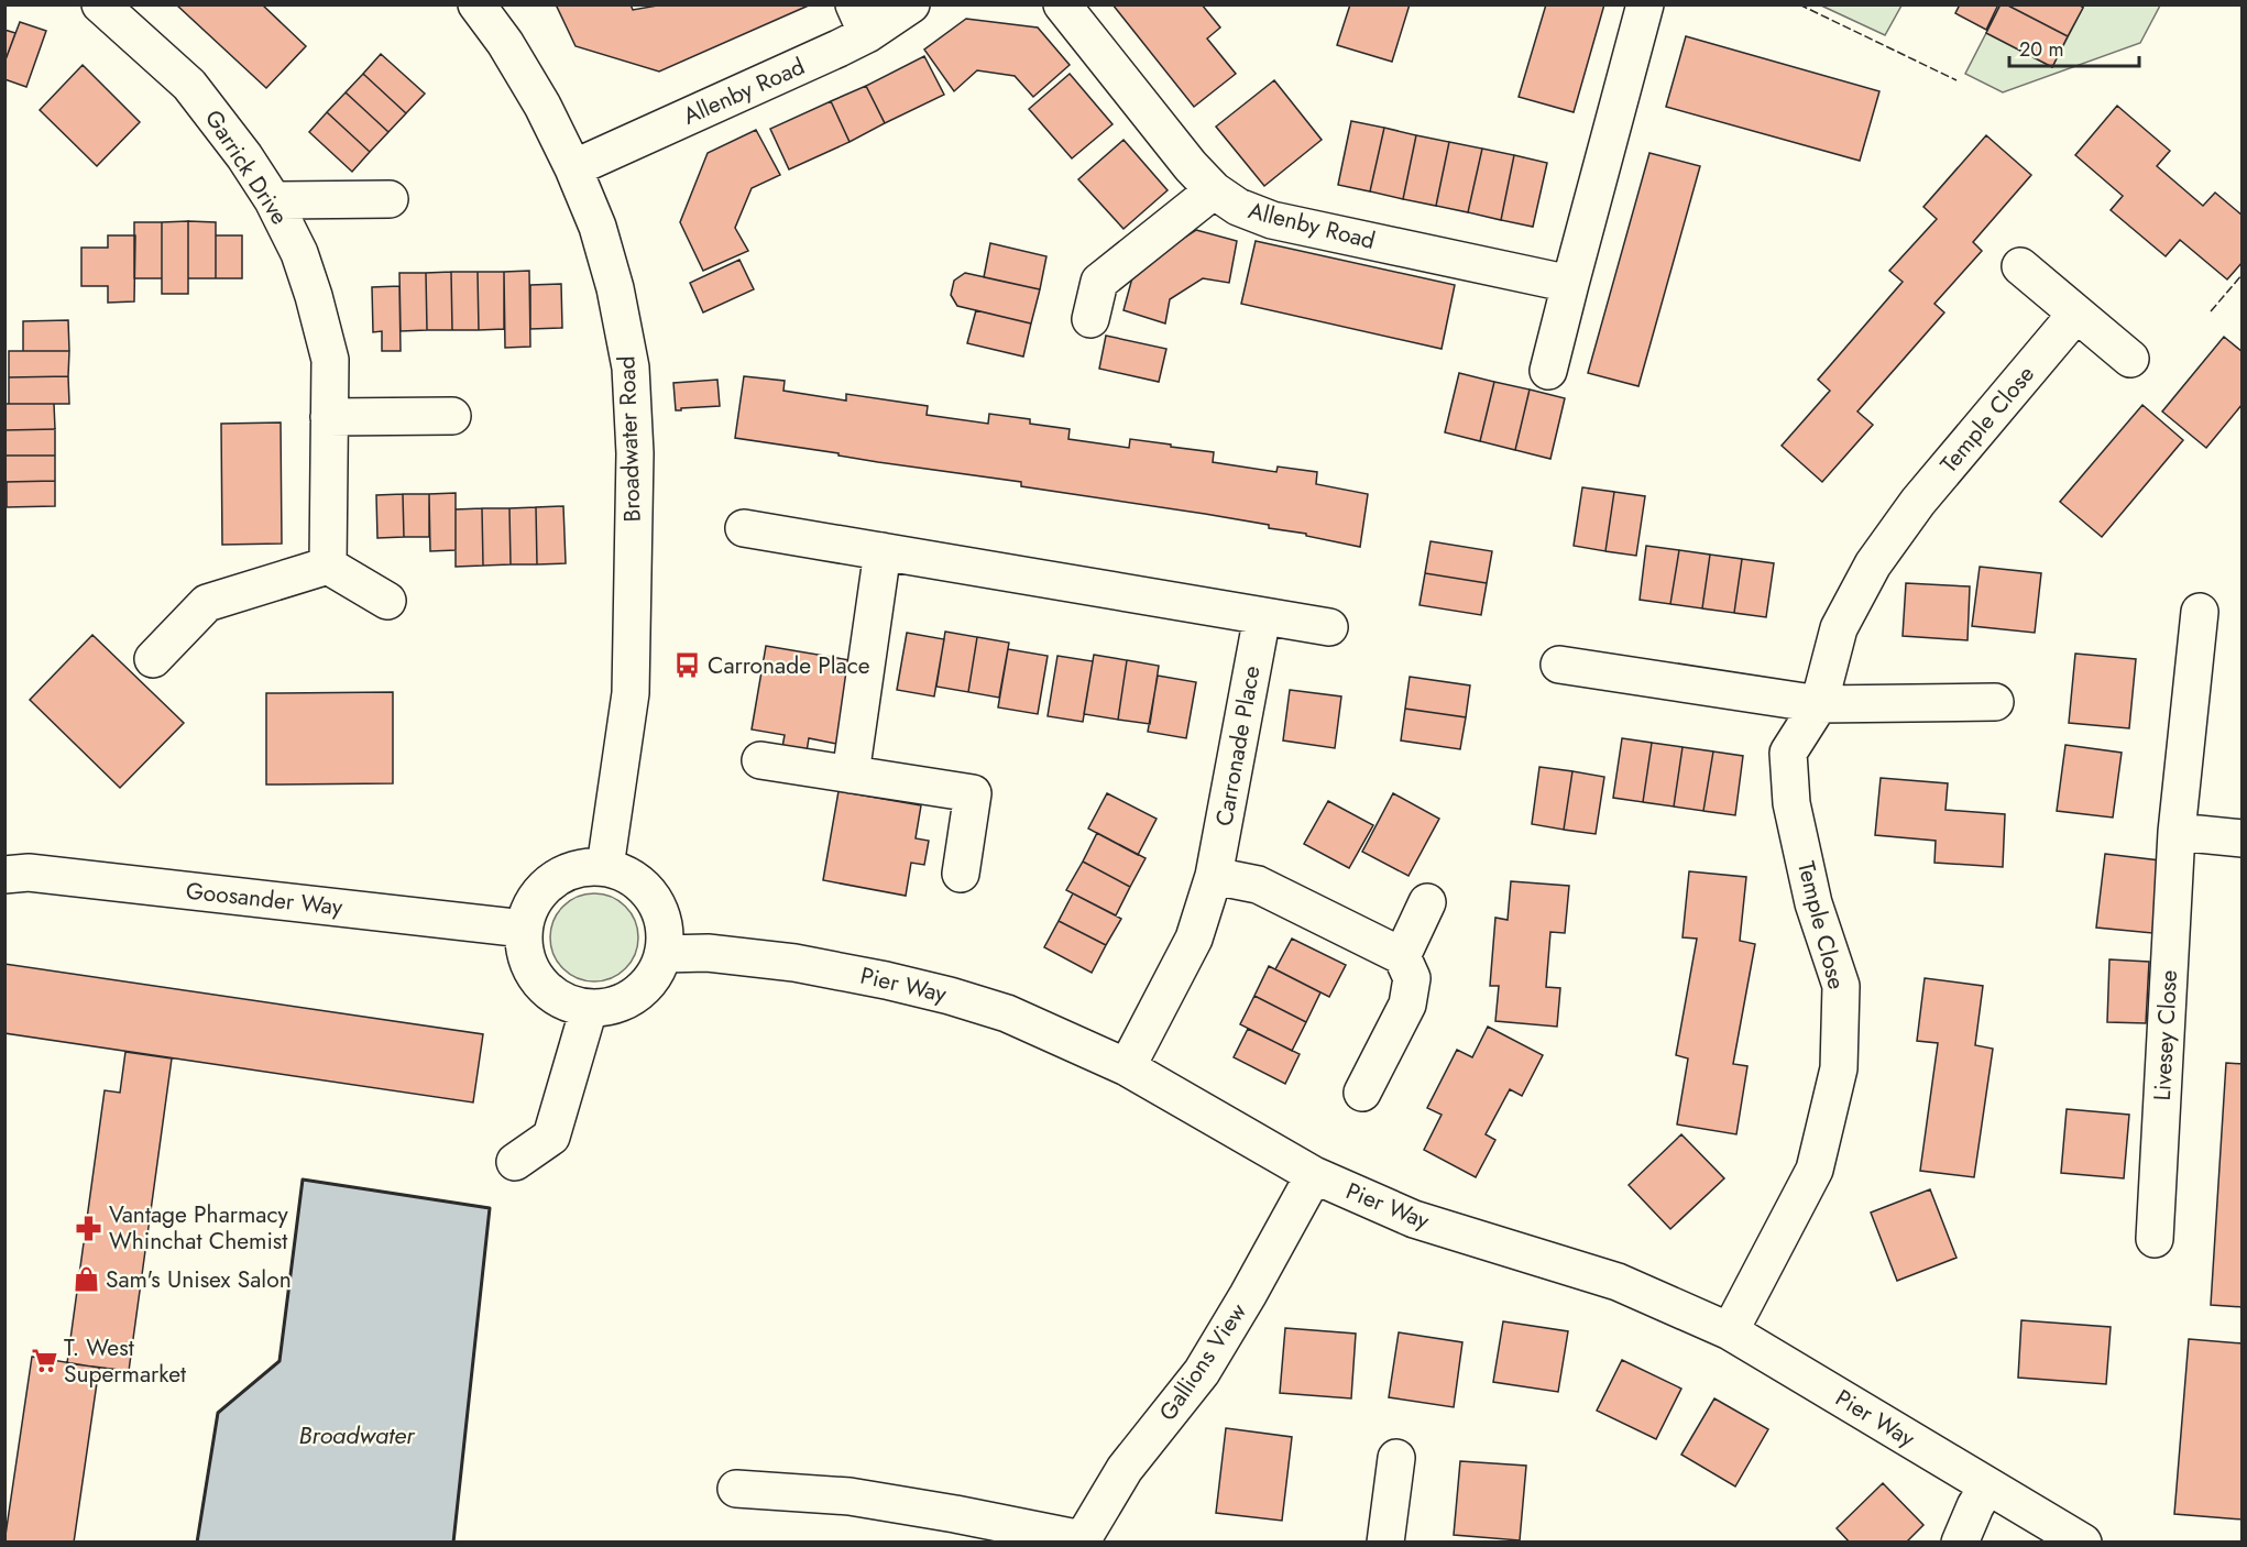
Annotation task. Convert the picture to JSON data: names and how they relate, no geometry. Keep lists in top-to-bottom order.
{
  "streets": {
    "street": [
      "Allenby Road",
      "Garrick Drive",
      "Temple Close",
      "Broadwater Road",
      "Carronade Place",
      "Goosander Way",
      "Pier Way",
      "Livesey Close",
      "Gallions View"
    ]
  },
  "crossings": [
    ["Allenby Road", "Broadwater Road"],
    ["Temple Close", "Pier Way"],
    ["Broadwater Road", "Goosander Way"],
    ["Broadwater Road", "Pier Way"],
    ["Carronade Place", "Pier Way"],
    ["Goosander Way", "Pier Way"],
    ["Pier Way", "Gallions View"]
  ],
  "water": ["Broadwater"],
  "places": {
    "bus stop": ["Carronade Place"],
    "pharmacy": ["Vantage Pharmacy Whinchat Chemist"],
    "shop": ["Sam's Unisex Salon"],
    "supermarket": ["T. West Supermarket"]
  },
  "scale_bar": "20 m"
}
